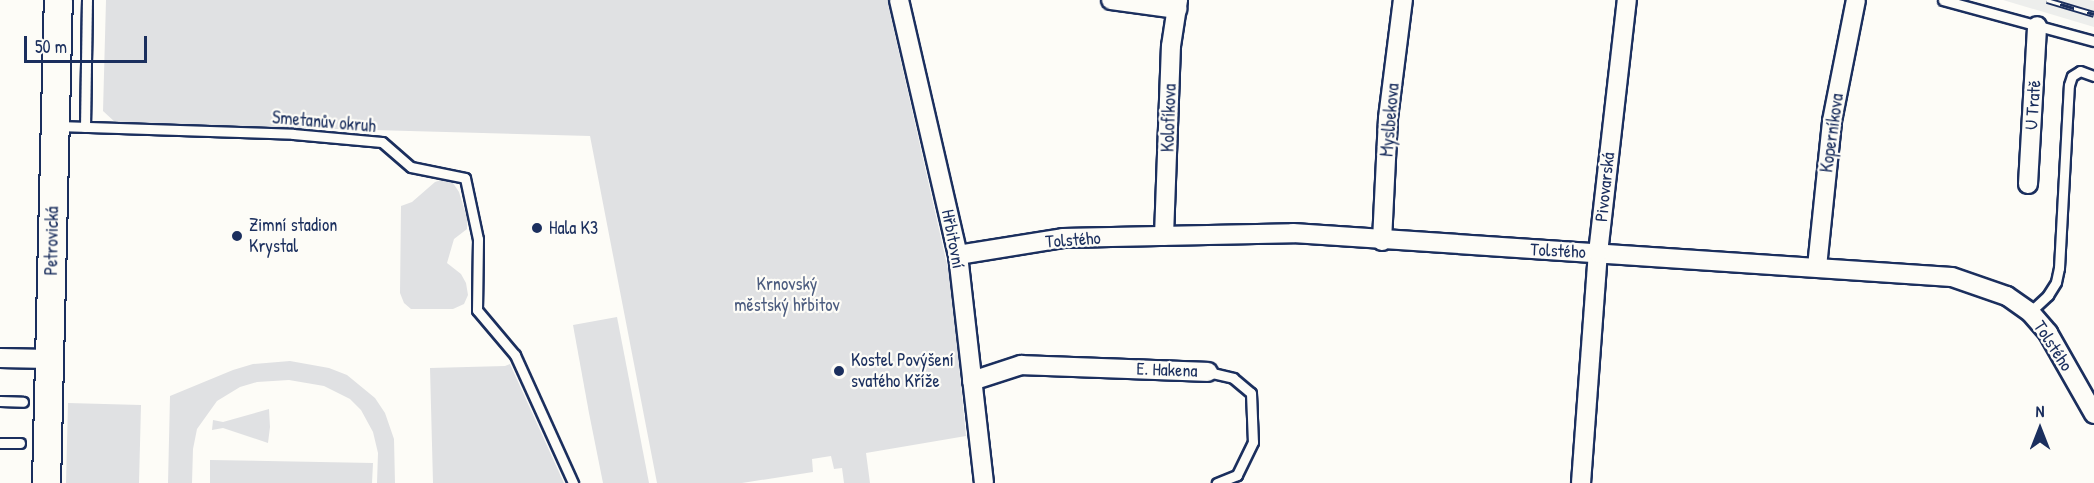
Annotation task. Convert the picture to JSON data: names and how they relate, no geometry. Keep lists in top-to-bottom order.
{
  "streets": {
    "main road": ["Petrovická"],
    "street": [
      "U Tratě",
      "Kolofíkova",
      "Myslbekova",
      "Koperníkova",
      "Pivovarská",
      "Hřbitovní",
      "Tolstého",
      "E. Hakena"
    ],
    "lane": ["Smetanův okruh"]
  },
  "crossings": [
    ["Kolofíkova", "Tolstého"],
    ["Myslbekova", "Tolstého"],
    ["Smetanův okruh", "Petrovická"],
    ["Koperníkova", "Tolstého"],
    ["Pivovarská", "Tolstého"],
    ["Hřbitovní", "Tolstého"],
    ["Hřbitovní", "E. Hakena"]
  ],
  "parks": ["Krnovský městský hřbitov"],
  "places": ["Hala K3", "Zimní stadion Krystal", "Kostel Povýšení svatého Kříže"],
  "scale_bar": "50 m",
  "north": "top"
}
